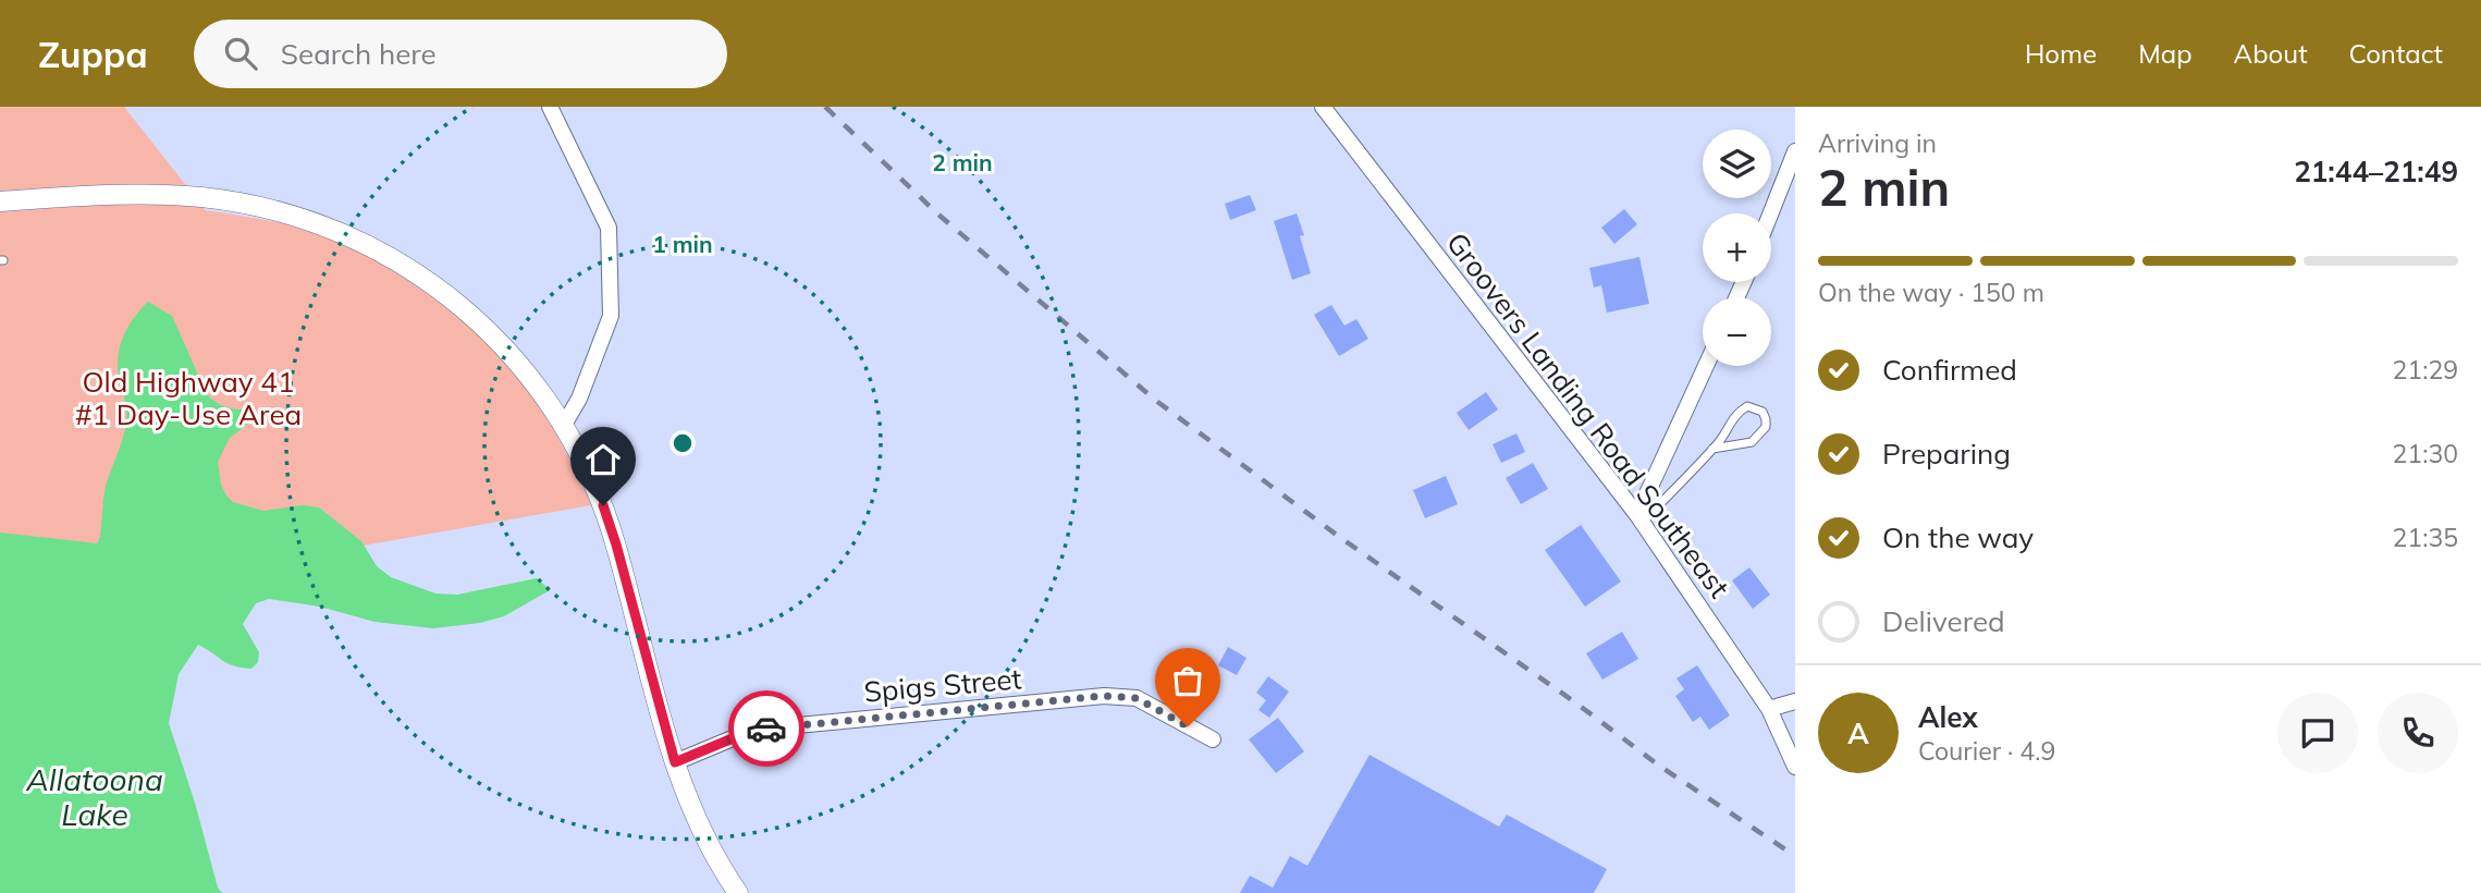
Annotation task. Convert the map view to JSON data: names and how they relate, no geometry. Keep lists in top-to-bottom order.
{
  "streets": {
    "street": ["Groovers Landing Road Southeast", "Spigs Street"]
  },
  "water": ["Allatoona Lake"],
  "parks": ["Old Highway 41 #1 Day-Use Area"],
  "page": {
    "header": "Zuppa",
    "search": "Search here",
    "nav": [
      "Home",
      "Map",
      "About",
      "Contact"
    ],
    "heading": ["2 min", "Arriving in", "21:44–21:49"],
    "panel": ["Alex", "Courier · 4.9"],
    "map_buttons": ["+", "−"],
    "bar": "On the way · 150 m",
    "list": [
      ["Confirmed", "21:29"],
      ["Preparing", "21:30"],
      ["On the way", "21:35"],
      "Delivered"
    ],
    "round": "A"
  },
  "rings": ["2 min", "1 min"]
}
